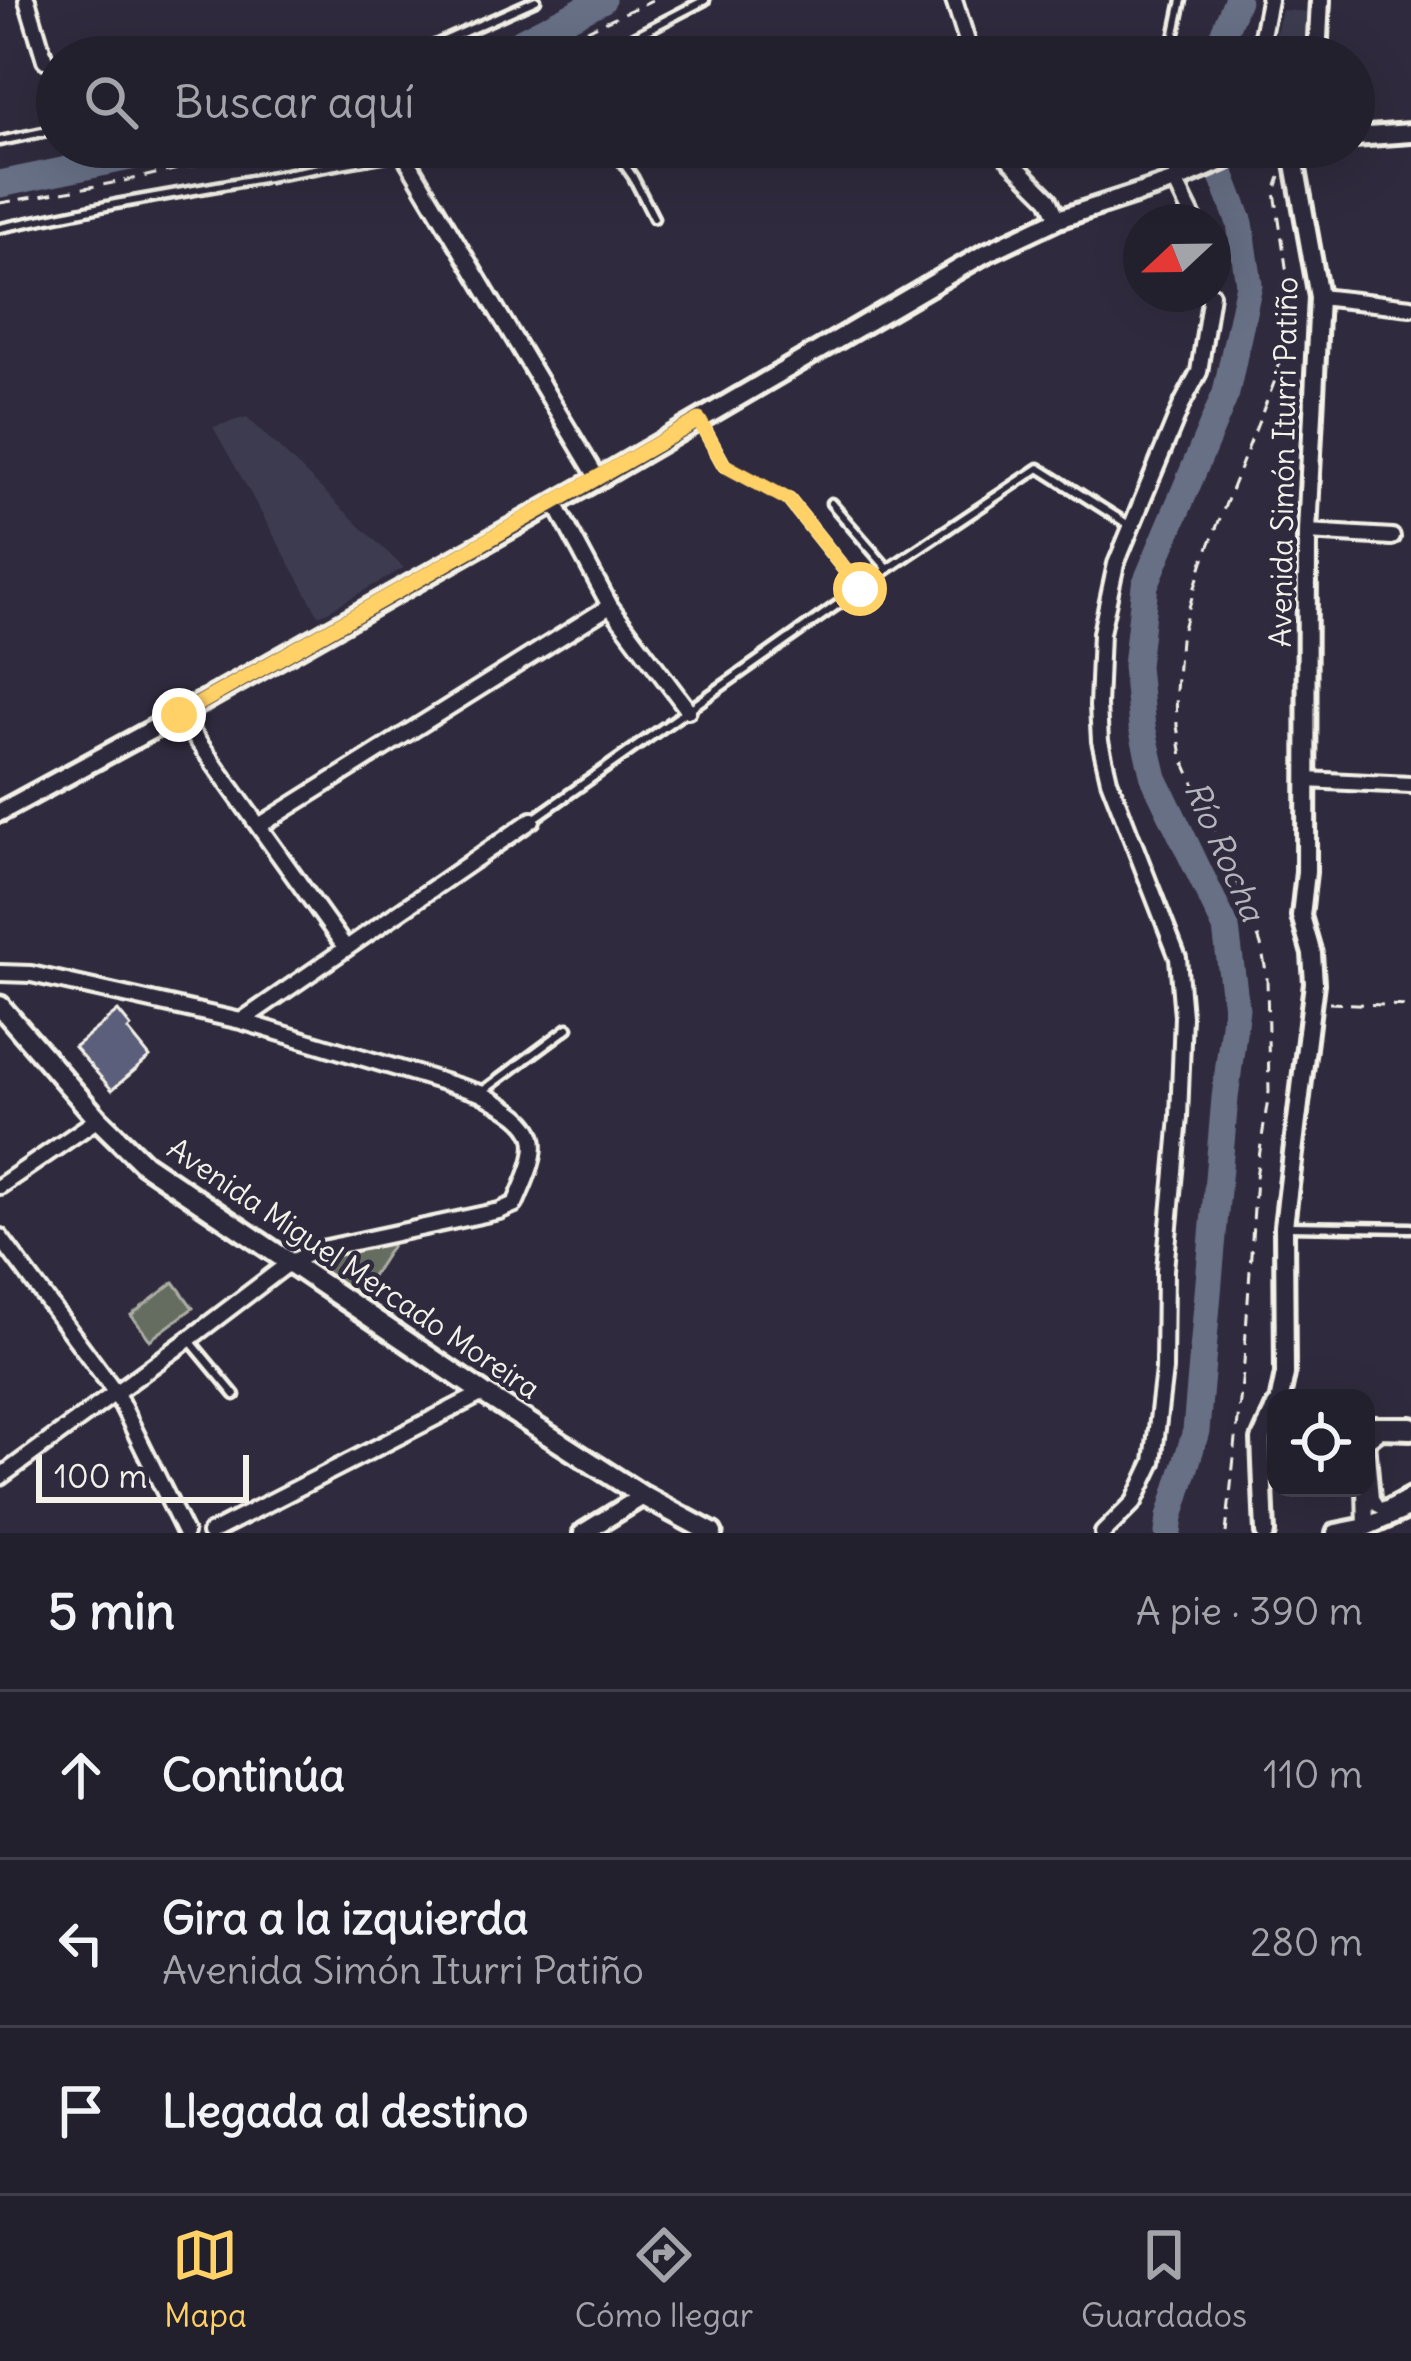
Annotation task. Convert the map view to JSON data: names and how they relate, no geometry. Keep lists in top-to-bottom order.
{
  "streets": {
    "main road": ["Avenida Miguel Mercado Moreira"],
    "street": ["Avenida Simón Iturri Patiño"]
  },
  "water": ["Río Rocha"],
  "scale_bar": "100 m",
  "north": "left",
  "page": {
    "search": "Buscar aquí",
    "scale": "100 m",
    "heading": ["5 min", "A pie · 390 m"],
    "list": [
      ["Continúa", "110 m"],
      ["Gira a la izquierda", "Avenida Simón Iturri Patiño", "280 m"],
      "Llegada al destino"
    ],
    "nav": ["Mapa", "Cómo llegar", "Guardados"]
  }
}
